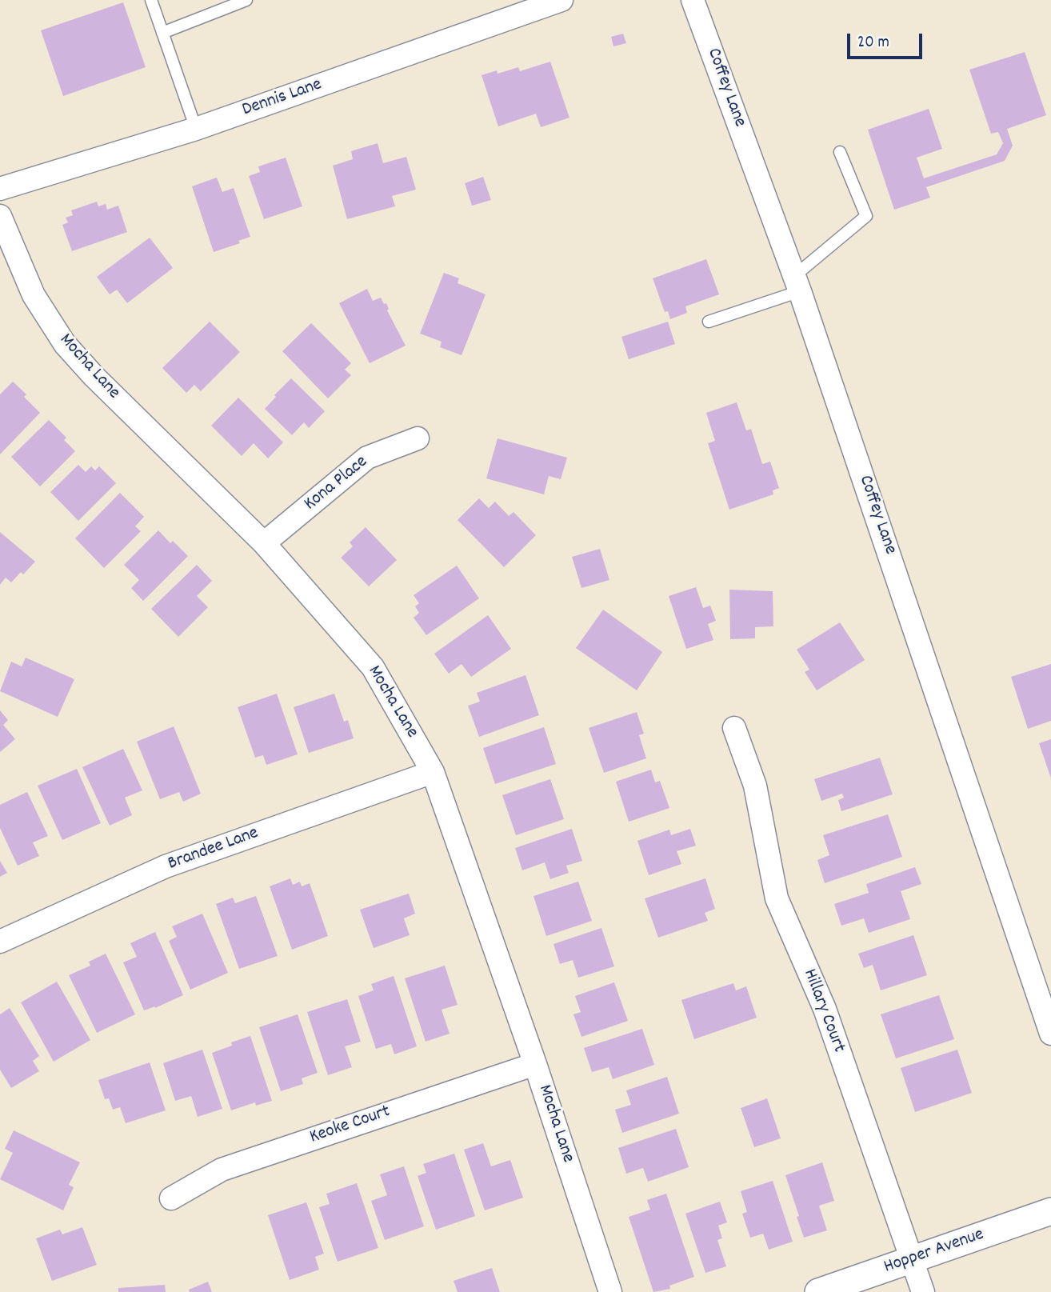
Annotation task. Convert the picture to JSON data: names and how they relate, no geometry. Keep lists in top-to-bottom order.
{
  "streets": {
    "street": [
      "Coffey Lane",
      "Dennis Lane",
      "Mocha Lane",
      "Kona Place",
      "Brandee Lane",
      "Hillary Court",
      "Keoke Court",
      "Hopper Avenue"
    ]
  },
  "crossings": [
    ["Mocha Lane", "Kona Place"],
    ["Mocha Lane", "Brandee Lane"],
    ["Mocha Lane", "Keoke Court"],
    ["Hillary Court", "Hopper Avenue"]
  ],
  "scale_bar": "20 m"
}
